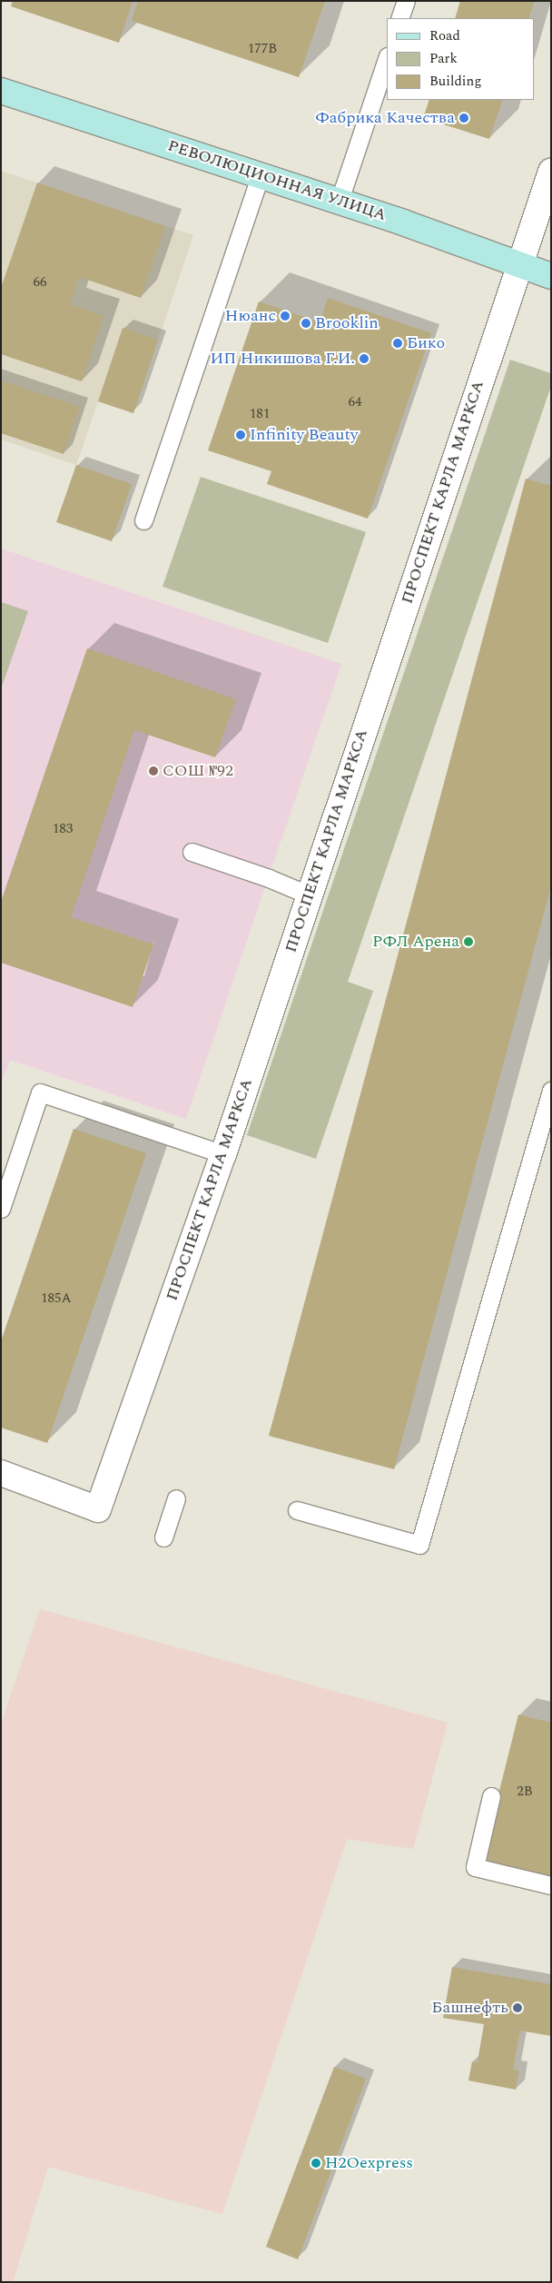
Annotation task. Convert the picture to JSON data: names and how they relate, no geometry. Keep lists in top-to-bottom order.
{
  "streets": {
    "main road": ["РЕВОЛЮЦИОННАЯ УЛИЦА"],
    "street": ["ПРОСПЕКТ КАРЛА МАРКСА"]
  },
  "crossings": [
    ["РЕВОЛЮЦИОННАЯ УЛИЦА", "ПРОСПЕКТ КАРЛА МАРКСА"]
  ],
  "places": [
    "Фабрика Качества",
    "Нюанс",
    "Brooklin",
    "Бико",
    "ИП Никишова Г.И.",
    "Infinity Beauty",
    "СОШ №92",
    "РФЛ Арена",
    "Башнефть",
    "H2Oexpress"
  ],
  "house_numbers": [
    "177В",
    "66",
    "64",
    "181",
    "183",
    "185А",
    "2В"
  ],
  "legend": ["Road", "Park", "Building"]
}
